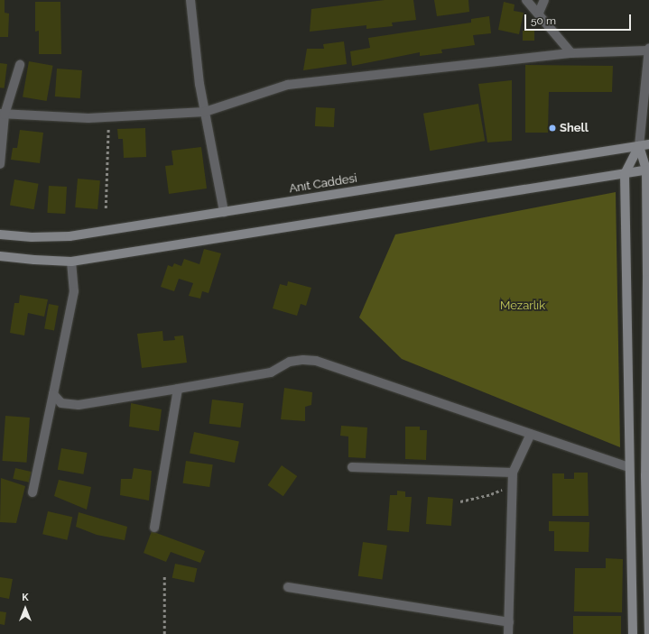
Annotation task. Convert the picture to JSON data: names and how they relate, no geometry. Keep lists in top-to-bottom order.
{
  "streets": {
    "main road": ["Anıt Caddesi"]
  },
  "parks": ["Mezarlık"],
  "places": ["Shell"],
  "scale_bar": "50 m",
  "north": "top"
}
